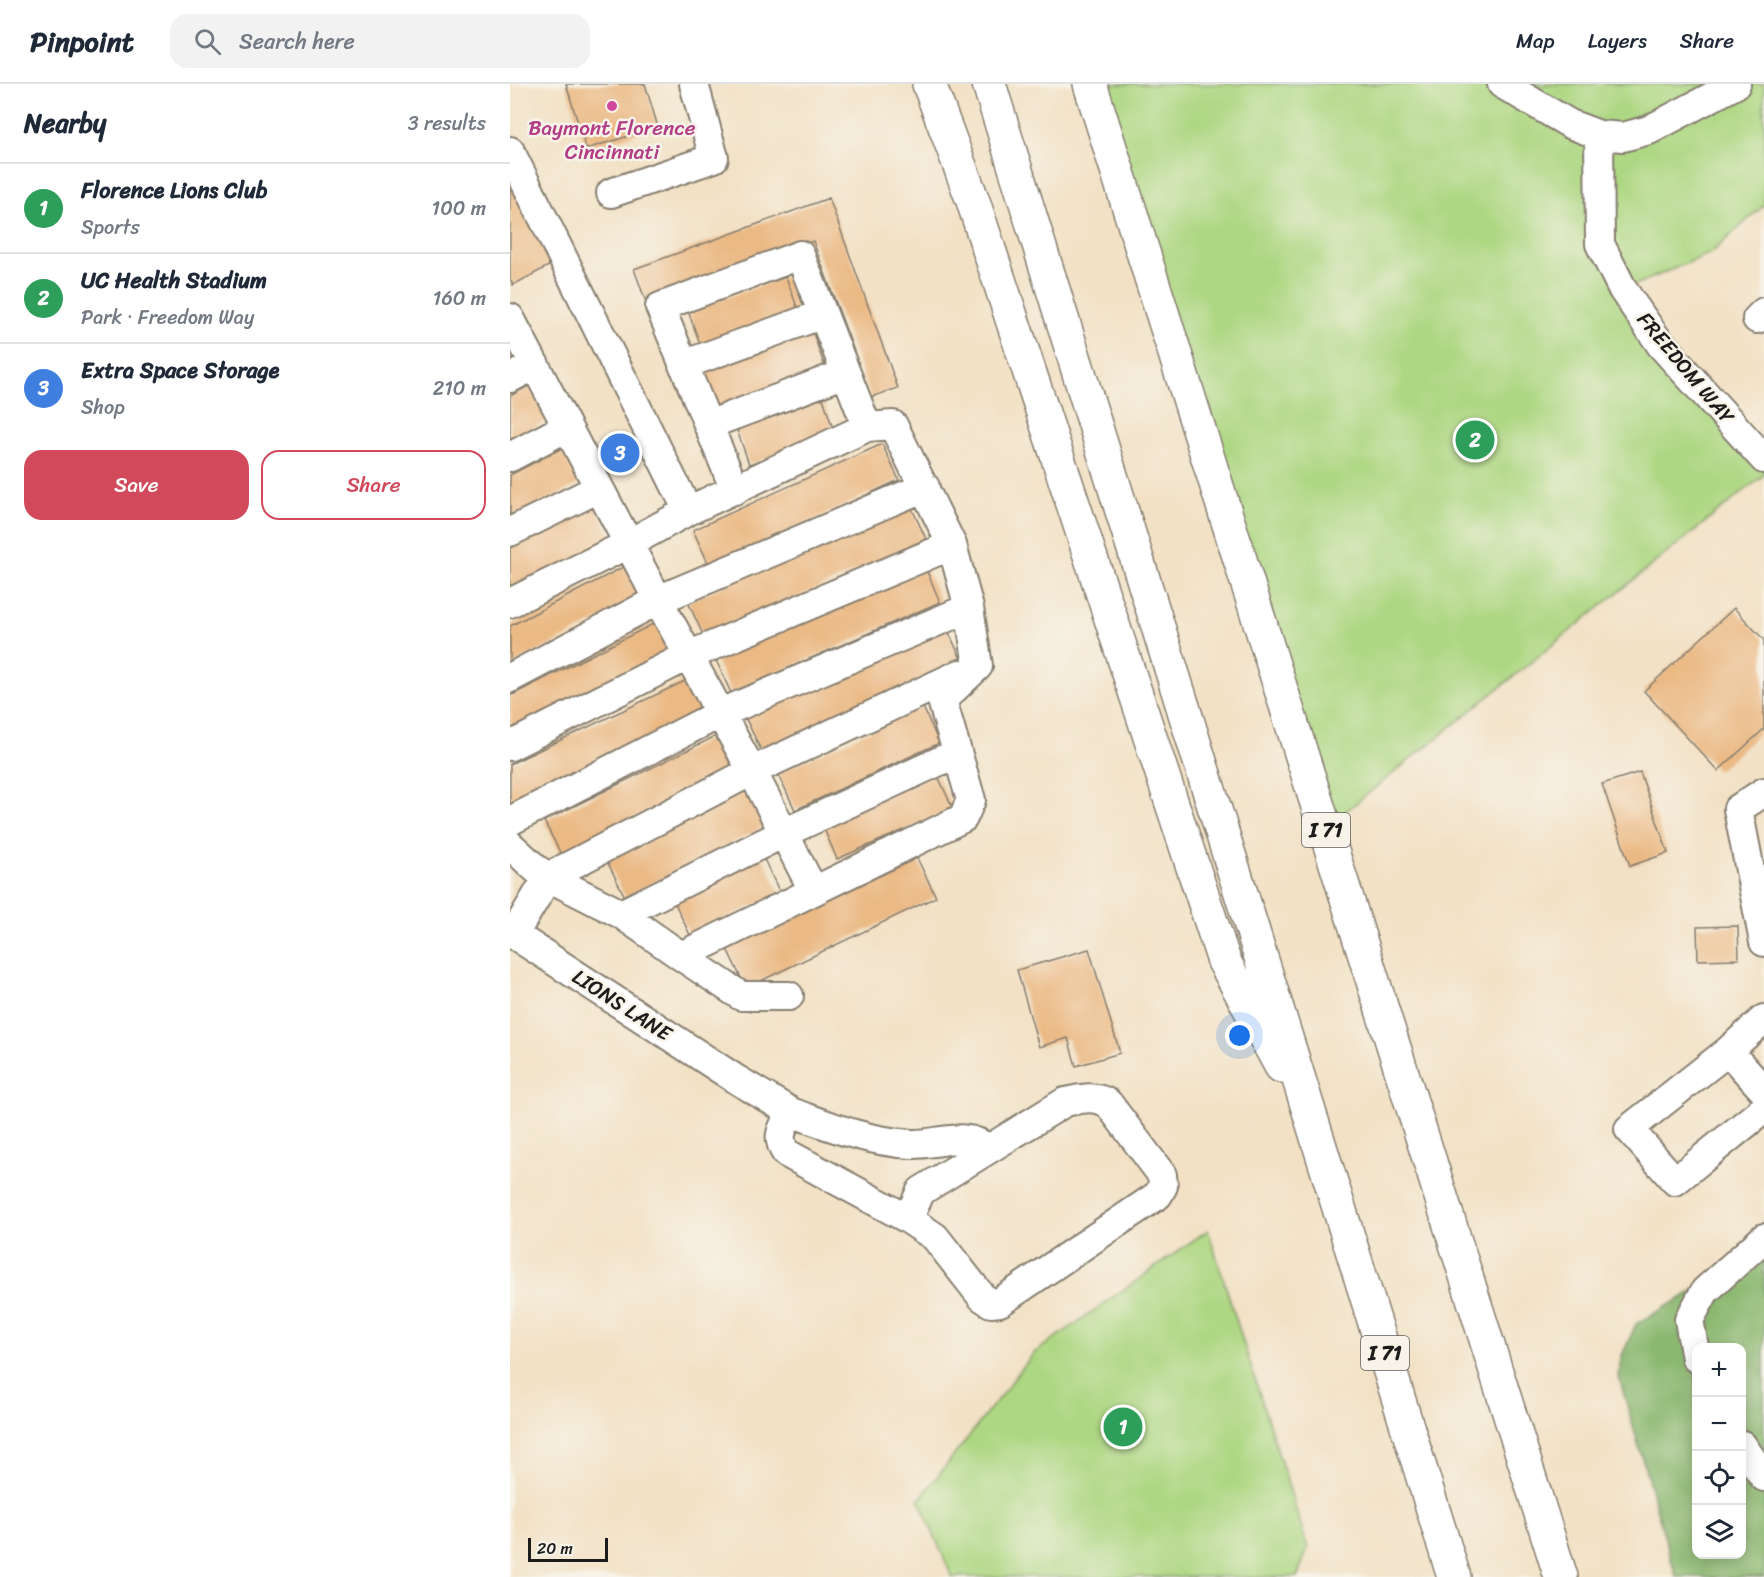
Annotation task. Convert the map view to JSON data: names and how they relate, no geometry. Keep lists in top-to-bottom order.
{
  "streets": {
    "highway": ["I 71"],
    "street": ["FREEDOM WAY", "LIONS LANE"]
  },
  "places": ["Baymont Florence Cincinnati"],
  "scale_bar": "20 m",
  "page": {
    "header": "Pinpoint",
    "search": "Search here",
    "nav": ["Map", "Layers", "Share"],
    "heading": ["Nearby", "3 results"],
    "list": [
      {
        "mark": "1",
        "name": "Florence Lions Club",
        "note": "Sports",
        "value": "100 m"
      },
      {
        "mark": "2",
        "name": "UC Health Stadium",
        "note": "Park · Freedom Way",
        "value": "160 m"
      },
      {
        "mark": "3",
        "name": "Extra Space Storage",
        "note": "Shop",
        "value": "210 m"
      }
    ],
    "pins": ["2", "3", "1"],
    "buttons": ["Save", "Share"],
    "map_buttons": ["+", "−"],
    "scale": "20 m"
  }
}
